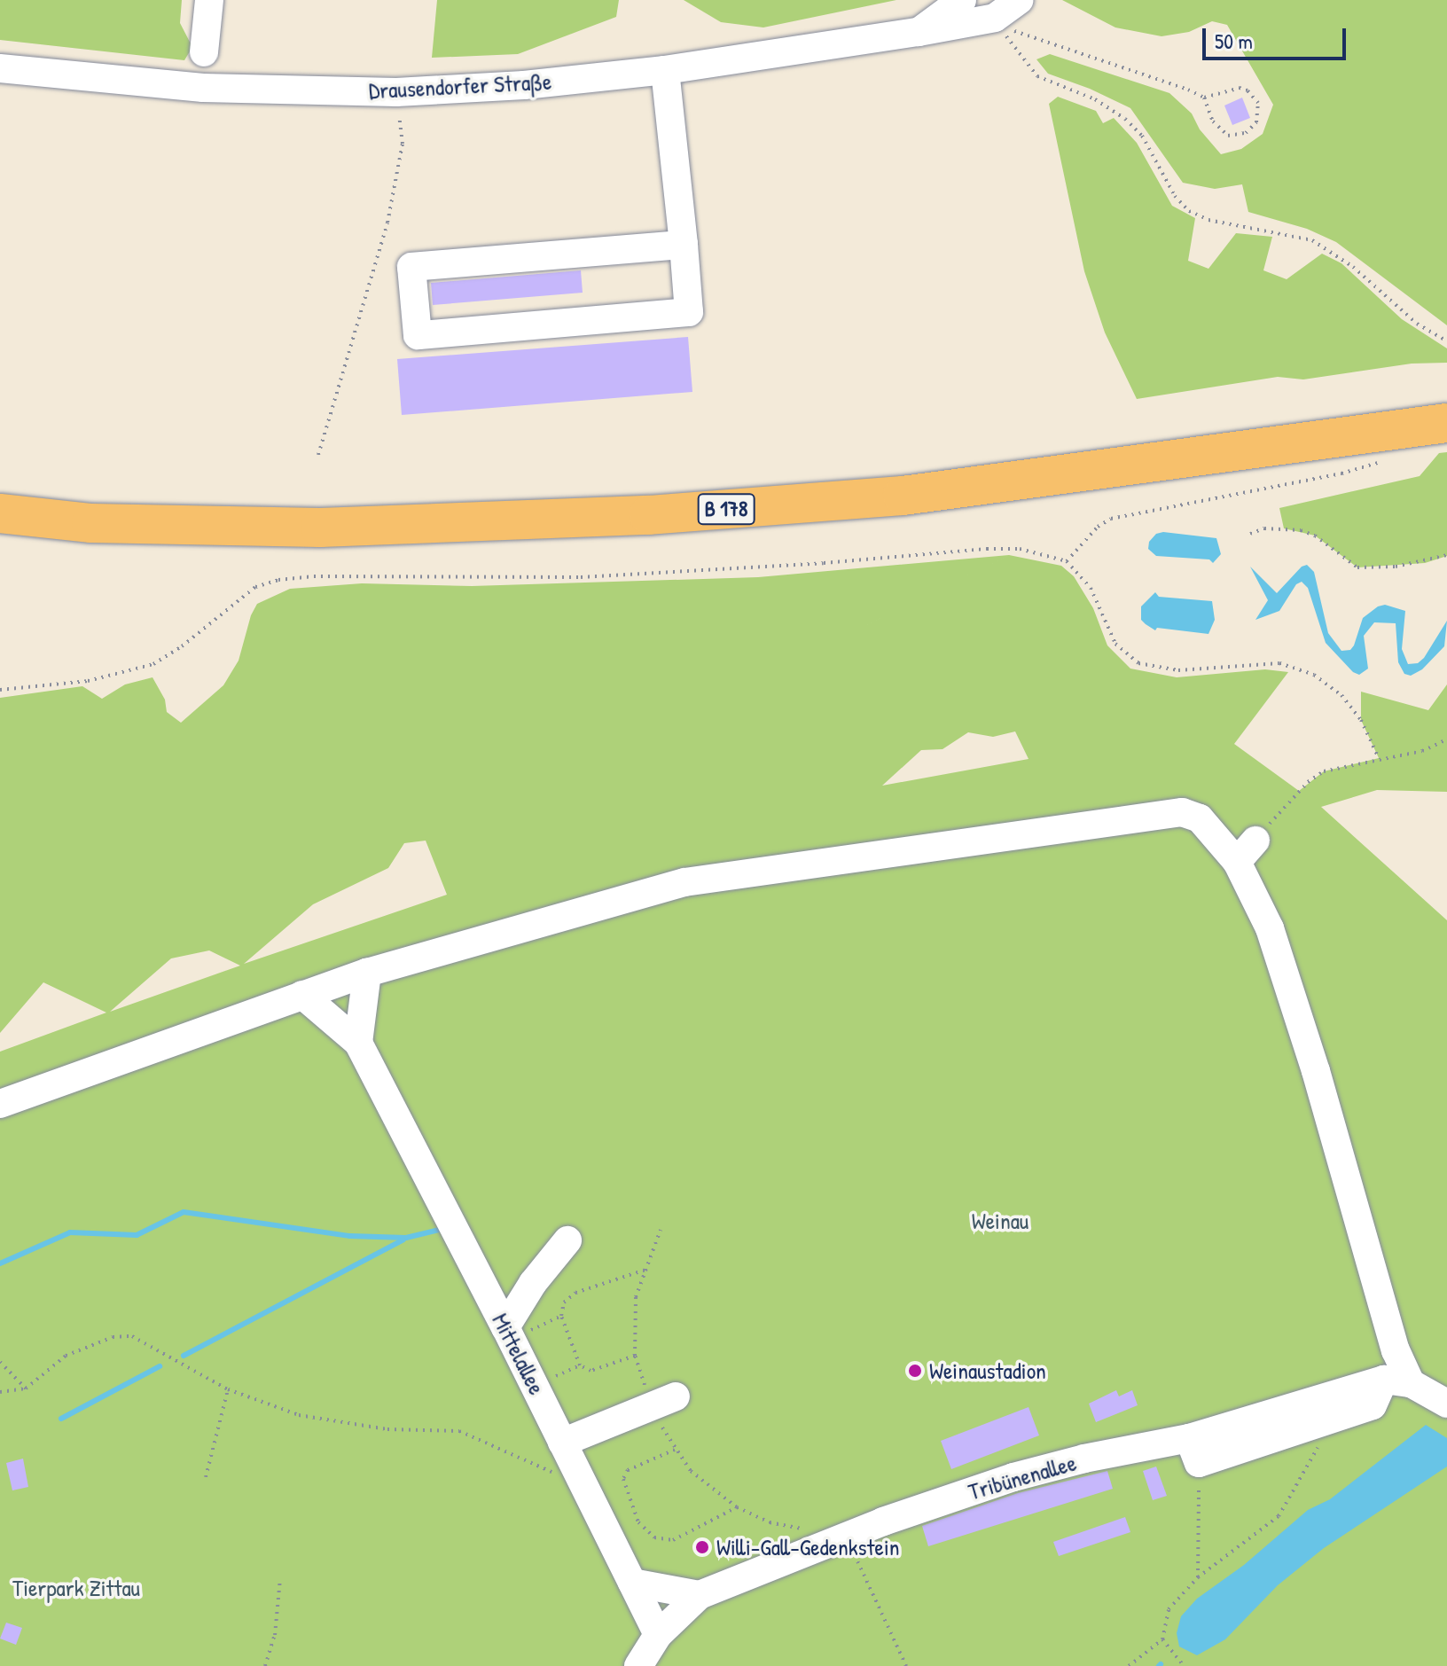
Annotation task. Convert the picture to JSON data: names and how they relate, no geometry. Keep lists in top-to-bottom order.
{
  "streets": {
    "highway": ["B 178"],
    "street": ["Drausendorfer Straße", "Mittelallee", "Tribünenallee"]
  },
  "crossings": [
    ["Mittelallee", "Tribünenallee"]
  ],
  "parks": ["Weinau", "Tierpark Zittau"],
  "places": ["Weinaustadion", "Willi-Gall-Gedenkstein"],
  "scale_bar": "50 m"
}
